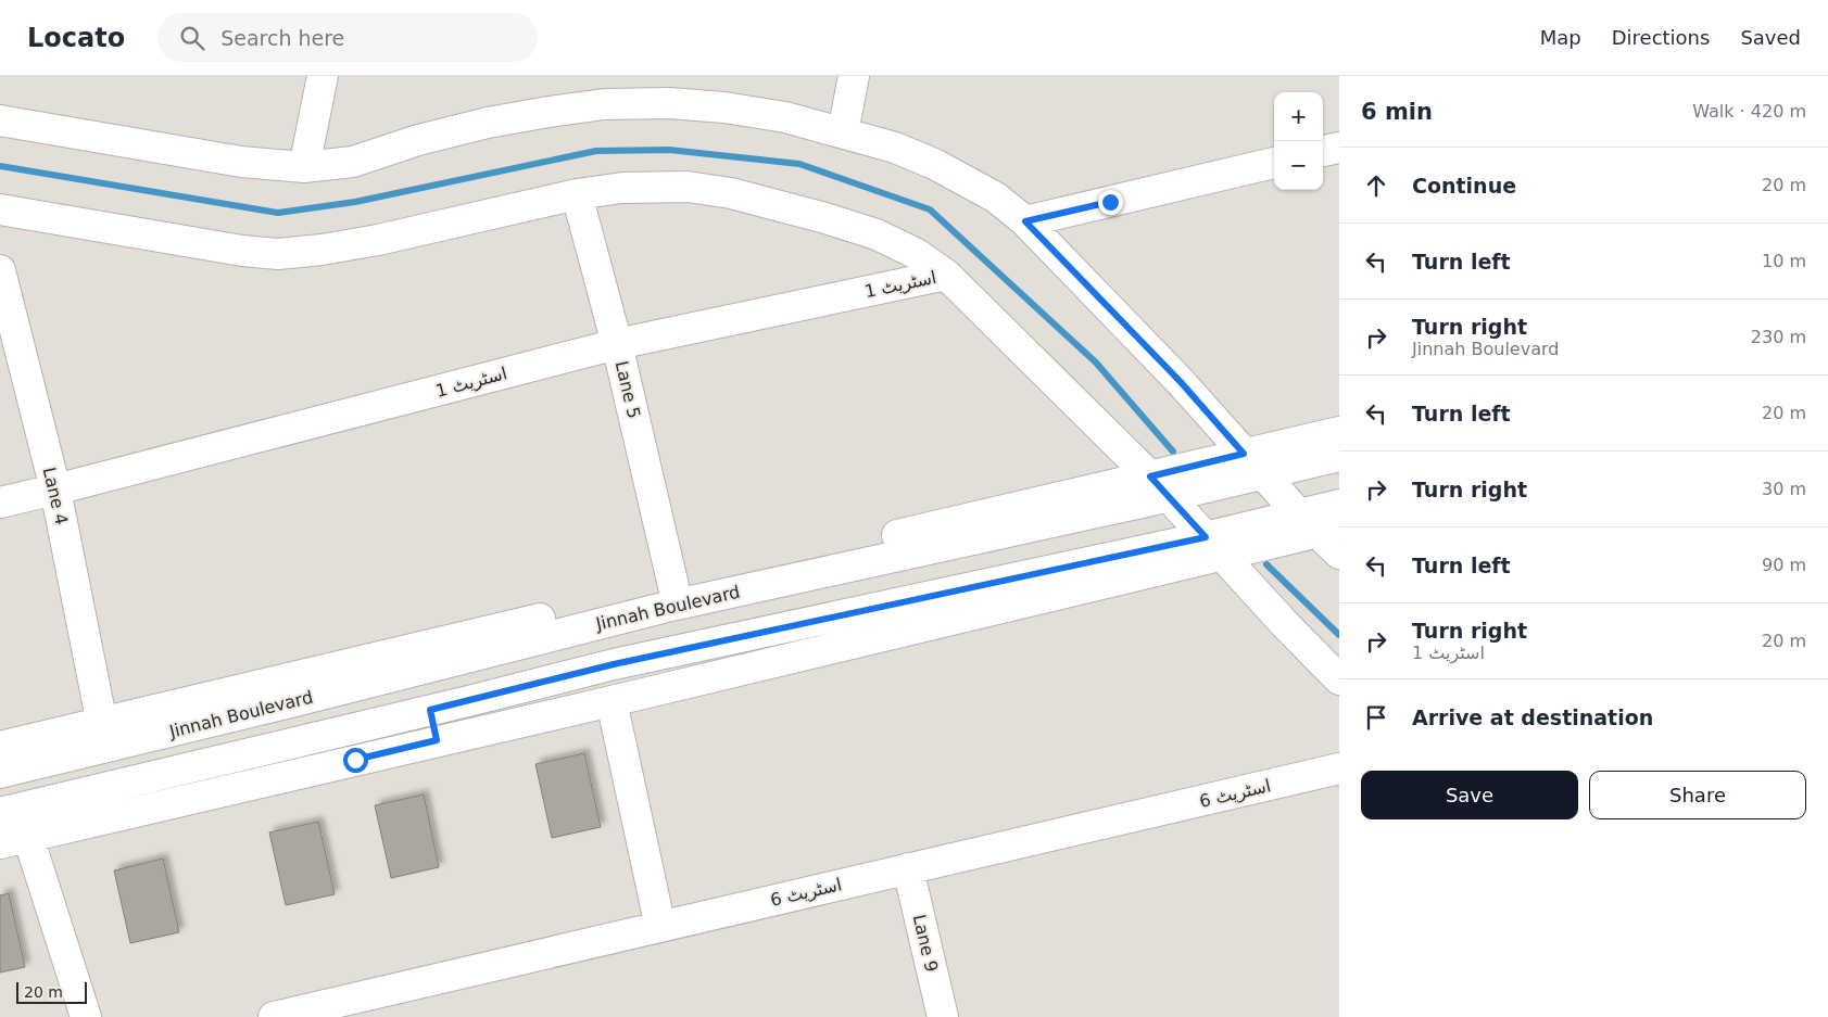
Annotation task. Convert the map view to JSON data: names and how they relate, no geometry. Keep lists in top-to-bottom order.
{
  "streets": {
    "street": [
      "اسٹریٹ 1",
      "Lane 5",
      "Lane 4",
      "Jinnah Boulevard",
      "اسٹریٹ 6",
      "Lane 9"
    ]
  },
  "crossings": [
    ["اسٹریٹ 1", "Lane 5"],
    ["اسٹریٹ 1", "Lane 4"],
    ["اسٹریٹ 6", "Lane 9"]
  ],
  "scale_bar": "20 m",
  "page": {
    "header": "Locato",
    "search": "Search here",
    "nav": ["Map", "Directions", "Saved"],
    "heading": ["6 min", "Walk · 420 m"],
    "map_buttons": ["+", "−"],
    "list": [
      ["Continue", "20 m"],
      ["Turn left", "10 m"],
      ["Turn right", "Jinnah Boulevard", "230 m"],
      ["Turn left", "20 m"],
      ["Turn right", "30 m"],
      ["Turn left", "90 m"],
      ["Turn right", "اسٹریٹ 1", "20 m"],
      "Arrive at destination"
    ],
    "buttons": ["Save", "Share"],
    "scale": "20 m"
  }
}
